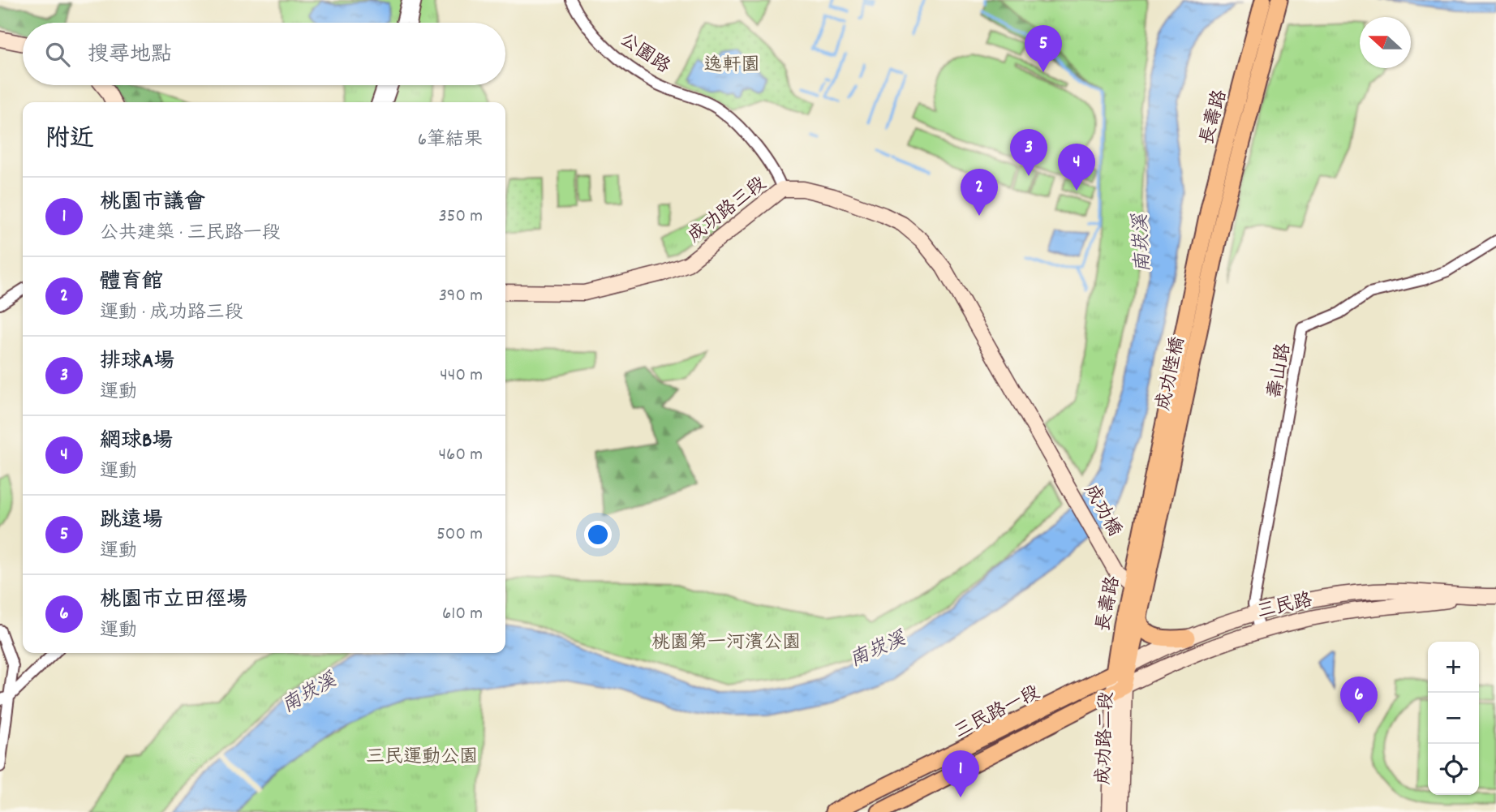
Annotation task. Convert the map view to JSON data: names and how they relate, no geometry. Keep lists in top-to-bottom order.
{
  "streets": {
    "main road": [
      "長壽路",
      "成功陸橋",
      "三民路一段",
      "成功路二段"
    ],
    "street": [
      "公園路",
      "成功路三段",
      "壽山路",
      "成功橋",
      "三民路"
    ]
  },
  "crossings": [
    ["公園路", "成功路三段"],
    ["長壽路", "成功陸橋"],
    ["長壽路", "成功橋"],
    ["長壽路", "三民路"],
    ["長壽路", "三民路一段"],
    ["長壽路", "成功路二段"],
    ["成功路三段", "成功橋"],
    ["壽山路", "三民路"],
    ["三民路", "三民路一段"],
    ["三民路", "成功路二段"],
    ["三民路一段", "成功路二段"]
  ],
  "water": ["南崁溪"],
  "parks": ["逸軒園", "桃園第一河濱公園", "三民運動公園"],
  "north": "left",
  "page": {
    "search": "搜尋地點",
    "pins": [
      "5",
      "3",
      "4",
      "2",
      "6",
      "1"
    ],
    "heading": ["附近", "6筆結果"],
    "list": [
      {
        "mark": "1",
        "name": "桃園市議會",
        "note": "公共建築 · 三民路一段",
        "value": "350 m"
      },
      {
        "mark": "2",
        "name": "體育館",
        "note": "運動 · 成功路三段",
        "value": "390 m"
      },
      {
        "mark": "3",
        "name": "排球A場",
        "note": "運動",
        "value": "440 m"
      },
      {
        "mark": "4",
        "name": "網球B場",
        "note": "運動",
        "value": "460 m"
      },
      {
        "mark": "5",
        "name": "跳遠場",
        "note": "運動",
        "value": "500 m"
      },
      {
        "mark": "6",
        "name": "桃園市立田徑場",
        "note": "運動",
        "value": "610 m"
      }
    ],
    "map_buttons": ["+", "−"]
  }
}
